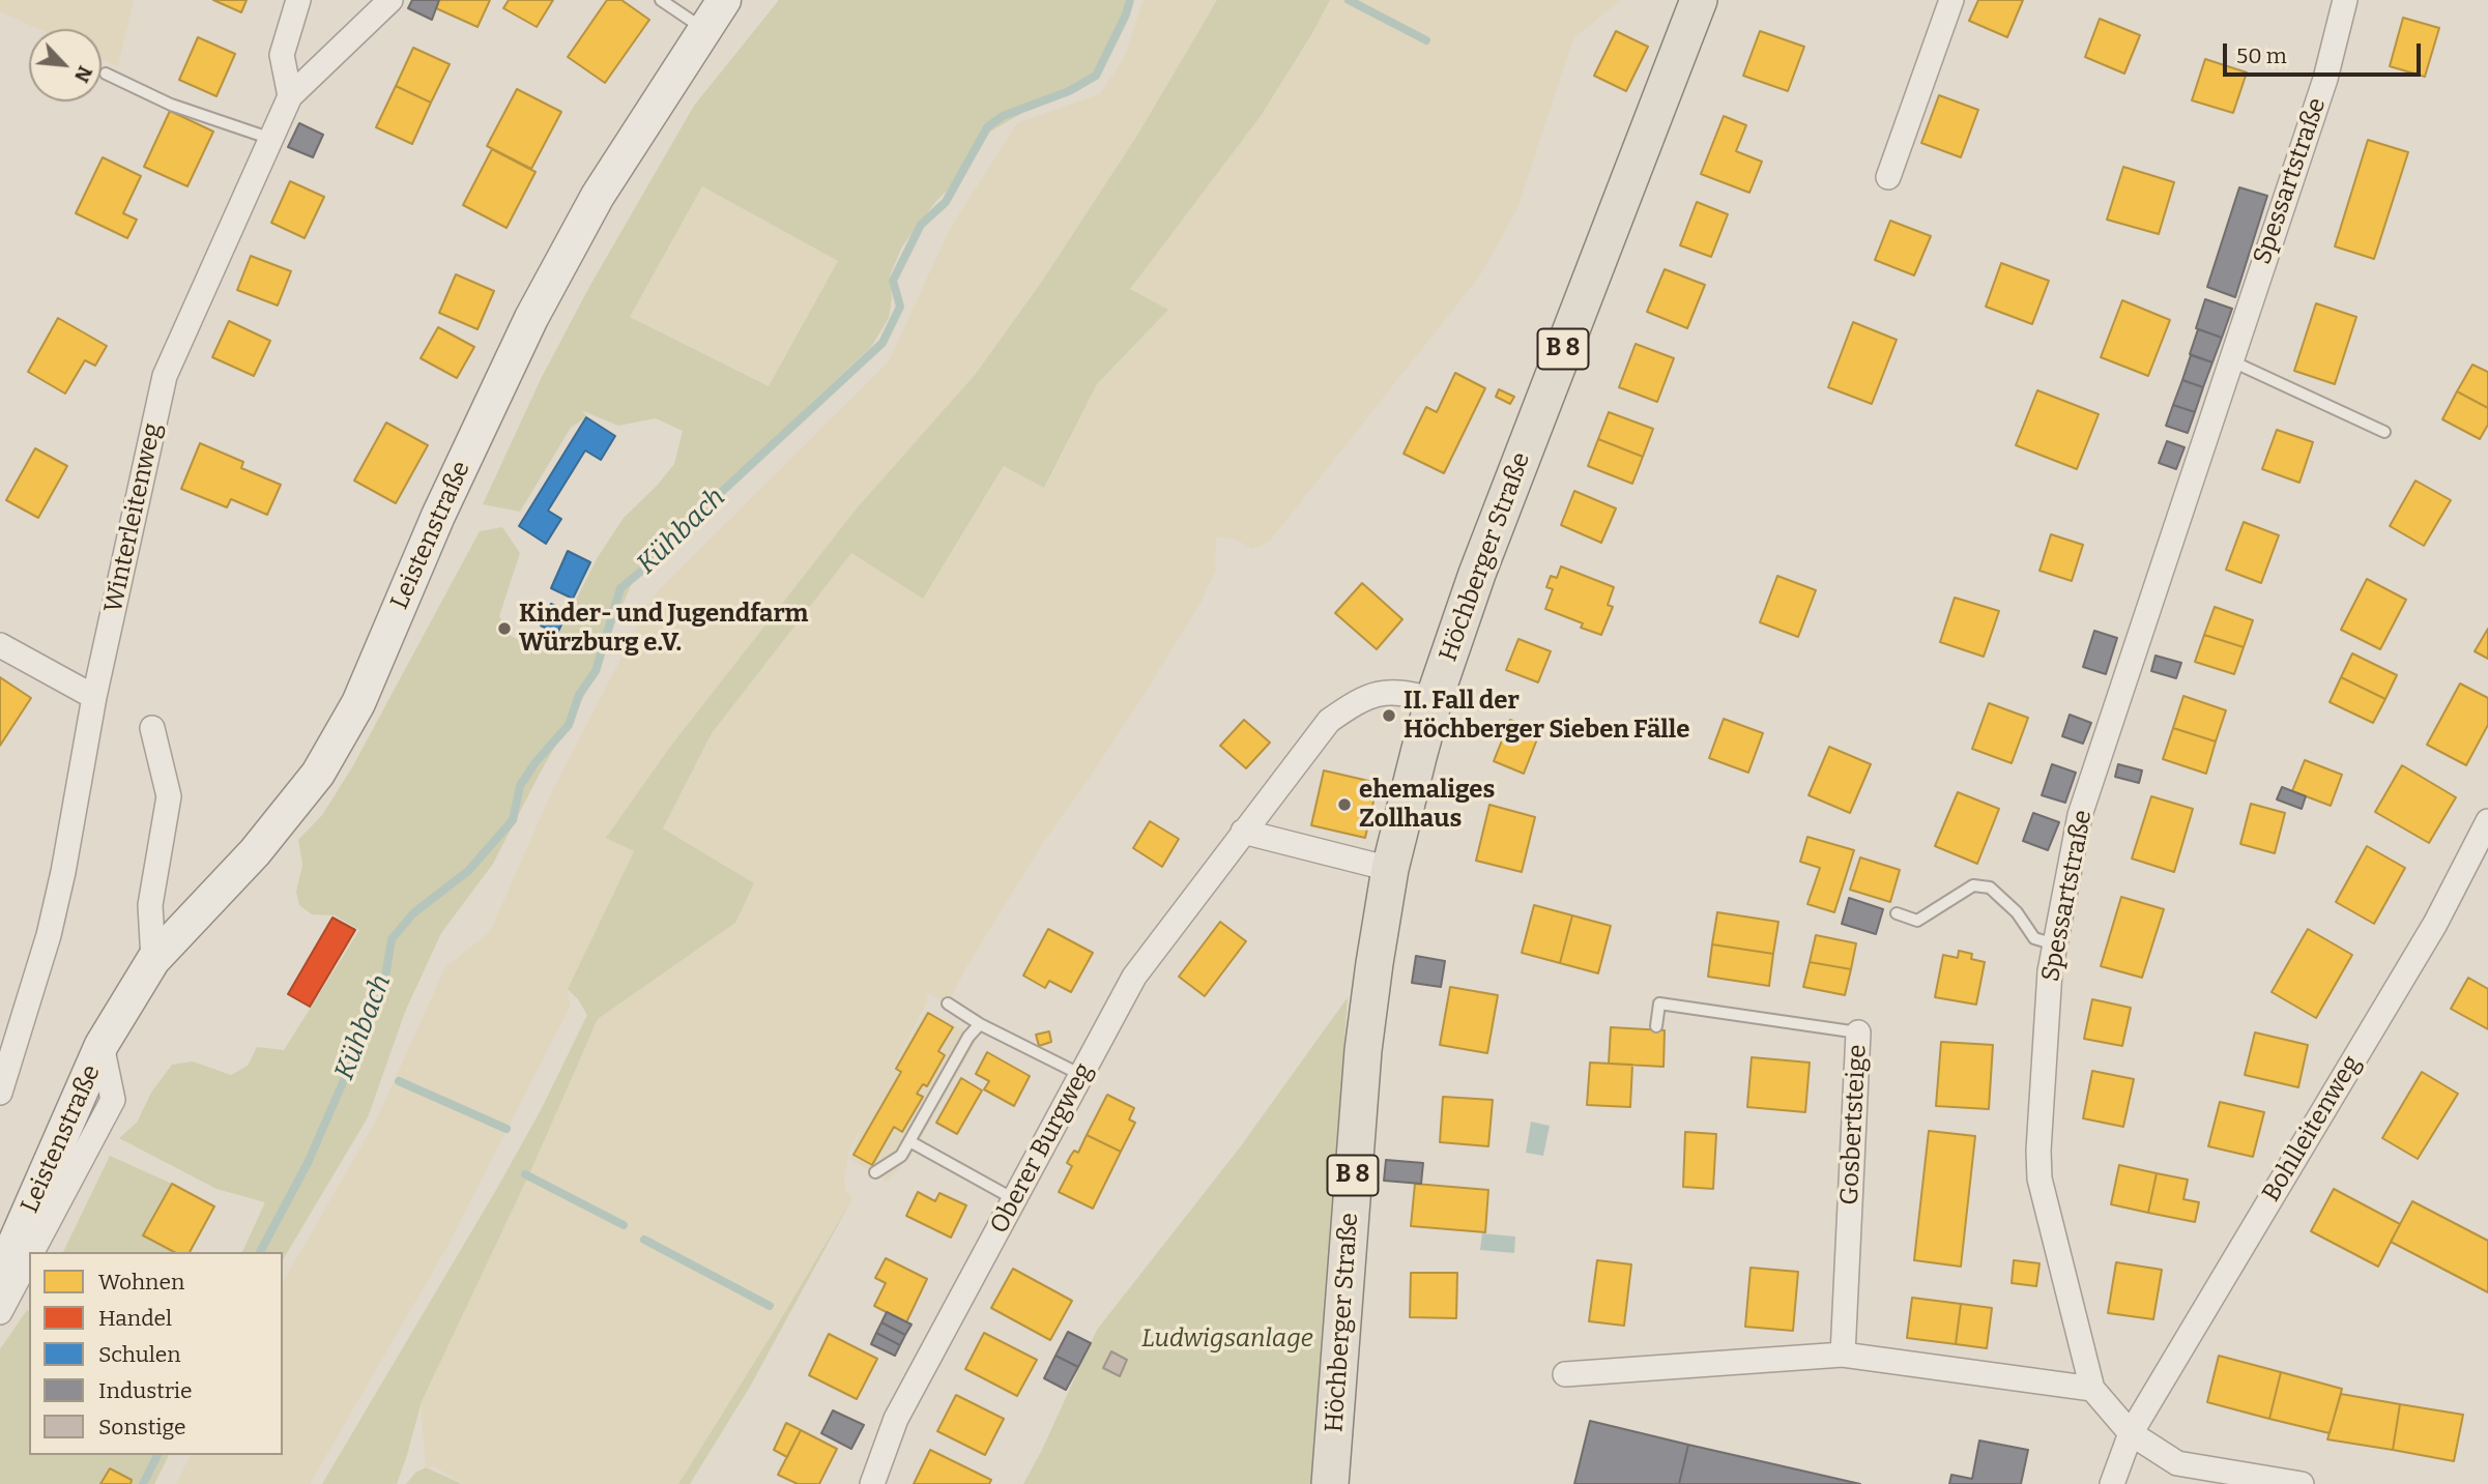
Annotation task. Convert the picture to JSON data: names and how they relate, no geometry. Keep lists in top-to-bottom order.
{
  "streets": {
    "main road": ["B 8", "Leistenstraße", "Höchberger Straße"],
    "street": [
      "Spessartstraße",
      "Winterleitenweg",
      "Gosbertsteige",
      "Bohlleitenweg",
      "Oberer Burgweg"
    ]
  },
  "crossings": [
    ["Spessartstraße", "Bohlleitenweg"],
    ["Höchberger Straße", "Oberer Burgweg"]
  ],
  "water": ["Kühbach"],
  "parks": ["Ludwigsanlage"],
  "places": ["Kinder- und Jugendfarm Würzburg e.V.", "II. Fall der Höchberger Sieben Fälle", "ehemaliges Zollhaus"],
  "legend": [
    "Wohnen",
    "Handel",
    "Schulen",
    "Industrie",
    "Sonstige"
  ],
  "scale_bar": "50 m",
  "north": "bottom right"
}
